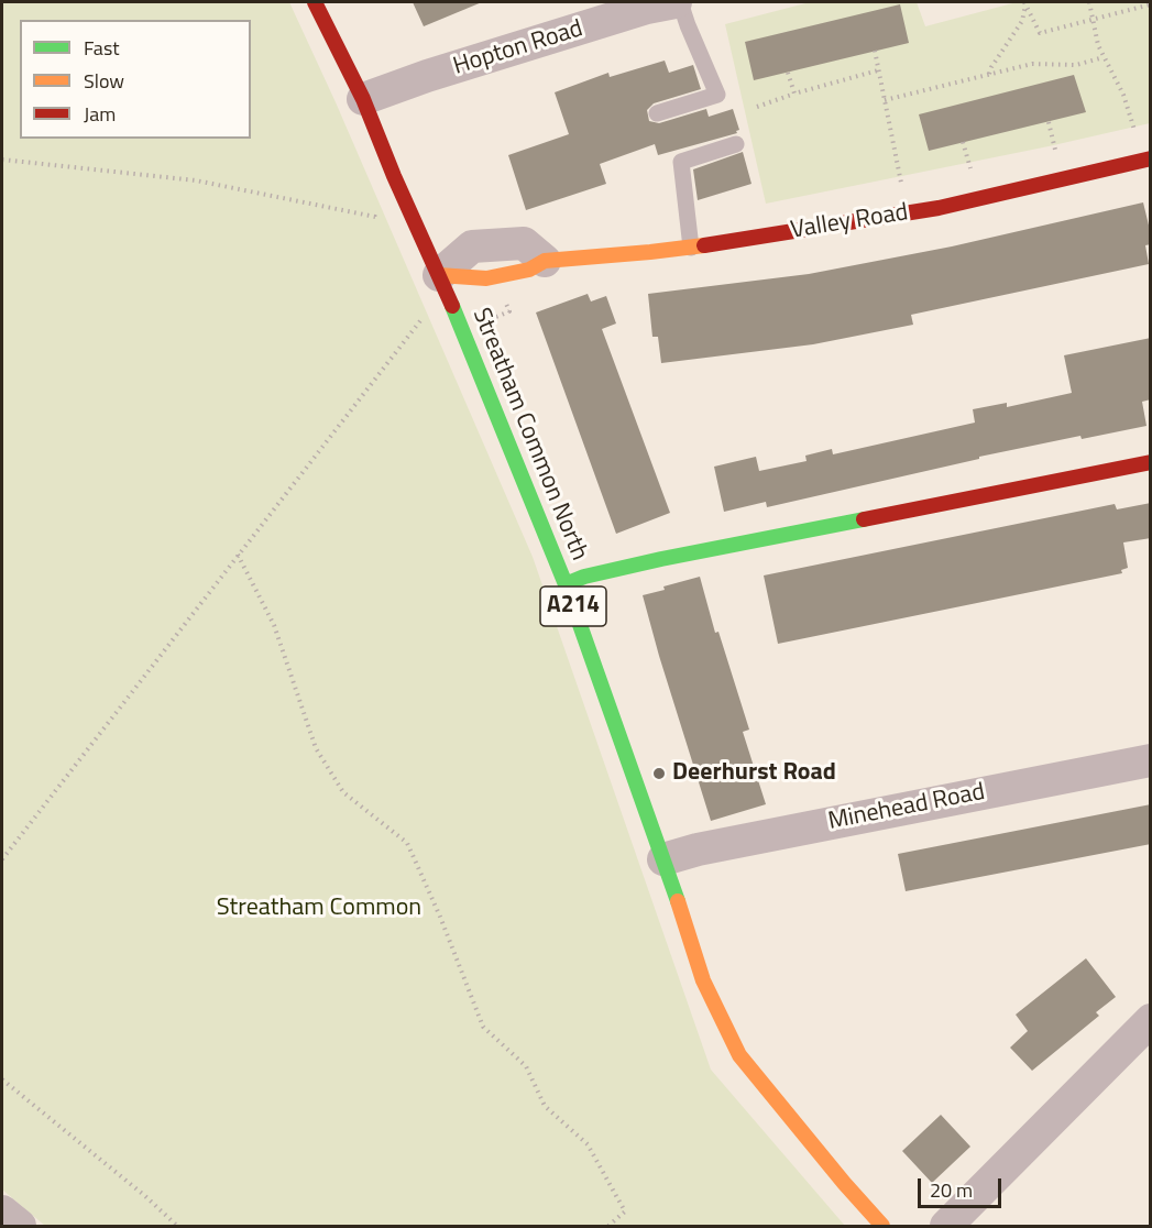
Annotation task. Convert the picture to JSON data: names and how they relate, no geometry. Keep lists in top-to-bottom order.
{
  "streets": {
    "main road": ["Valley Road", "Streatham Common North", "A214"],
    "street": ["Hopton Road", "Minehead Road"]
  },
  "crossings": [
    ["Hopton Road", "Streatham Common North"],
    ["Valley Road", "Streatham Common North"],
    ["Streatham Common North", "Minehead Road"]
  ],
  "parks": ["Streatham Common"],
  "places": ["Deerhurst Road"],
  "legend": ["Fast", "Slow", "Jam"],
  "scale_bar": "20 m"
}
